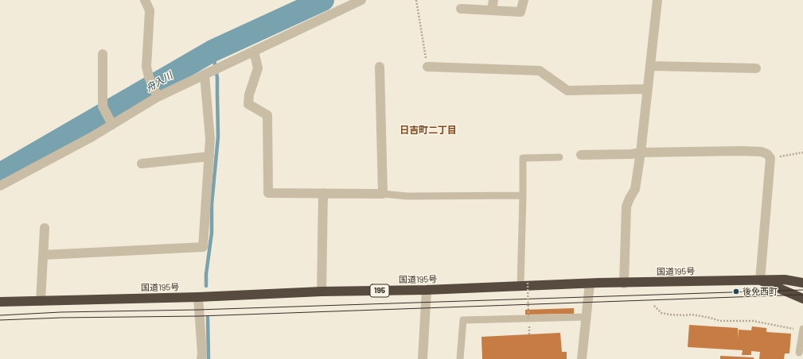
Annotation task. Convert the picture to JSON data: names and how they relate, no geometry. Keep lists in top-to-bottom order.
{
  "streets": {
    "highway": ["国道195号", "195"]
  },
  "districts": ["日吉町二丁目"],
  "water": ["舟入川"],
  "places": ["後免西町"]
}
